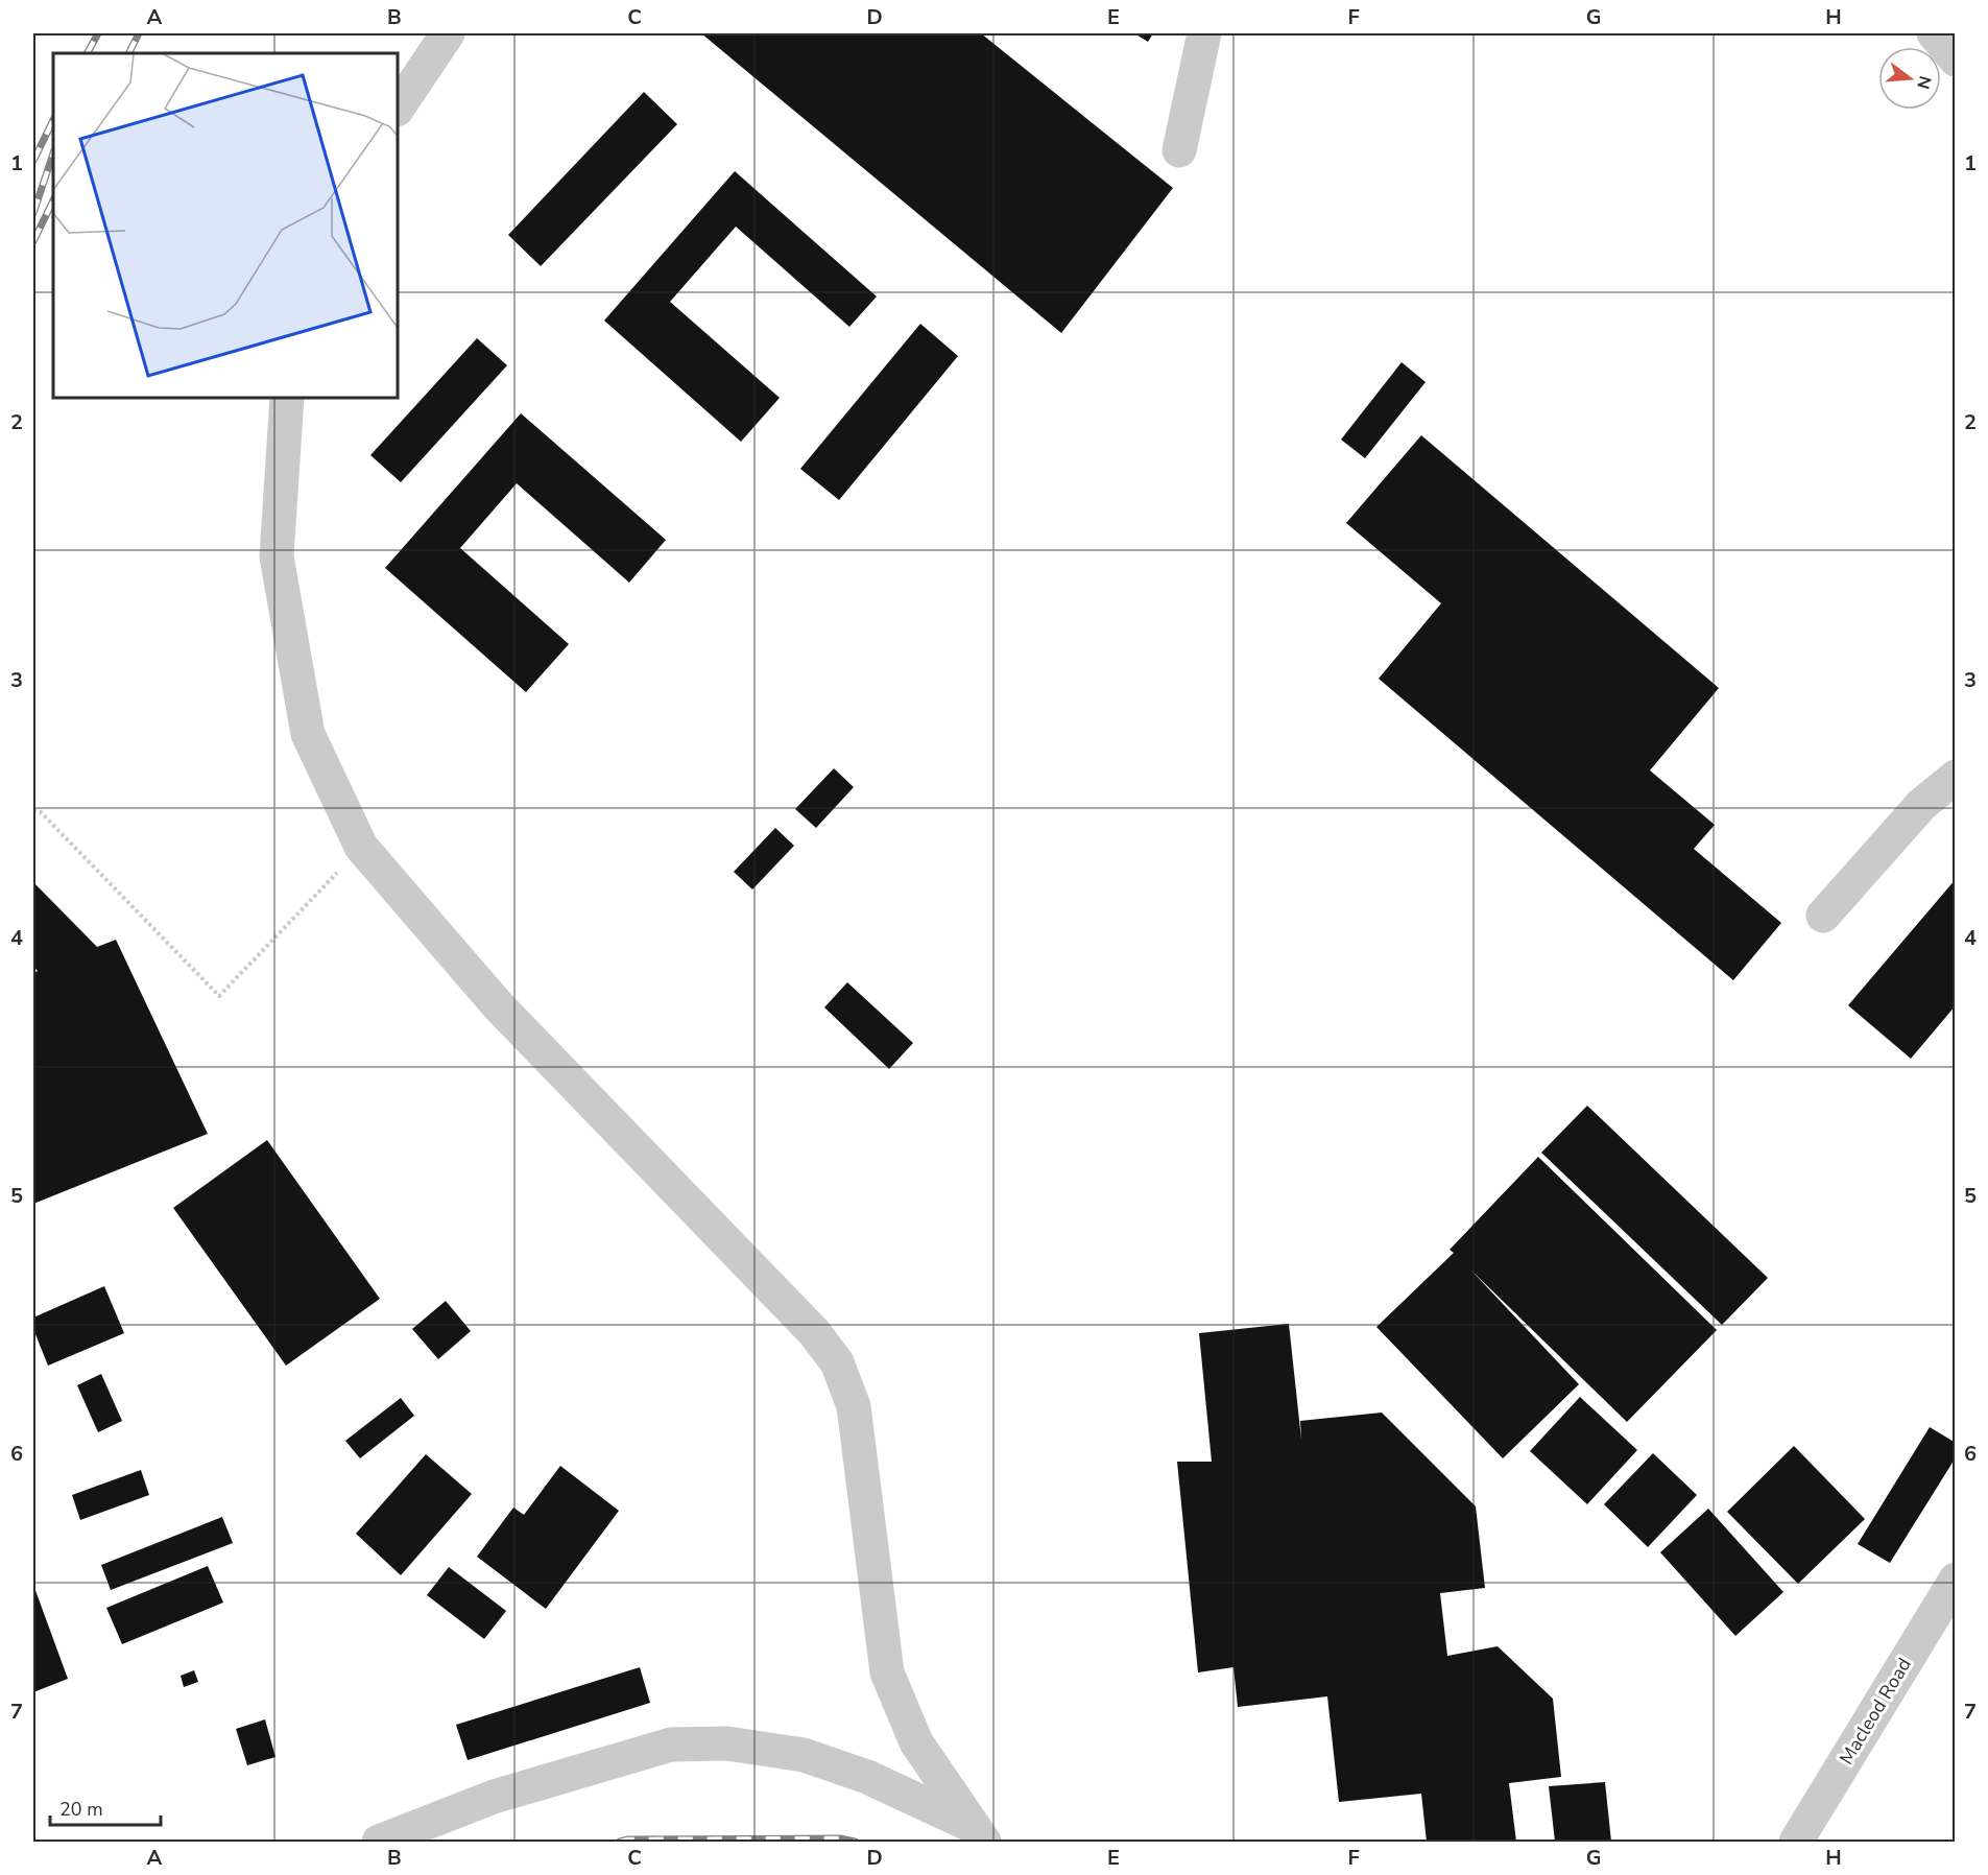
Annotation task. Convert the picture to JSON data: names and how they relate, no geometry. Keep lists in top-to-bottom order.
{
  "streets": {
    "street": ["Macleod Road"]
  },
  "scale_bar": "20 m",
  "north": "right",
  "grid": {
    "columns": [
      "A",
      "B",
      "C",
      "D",
      "E",
      "F",
      "G",
      "H"
    ],
    "rows": [
      "1",
      "2",
      "3",
      "4",
      "5",
      "6",
      "7"
    ]
  }
}
